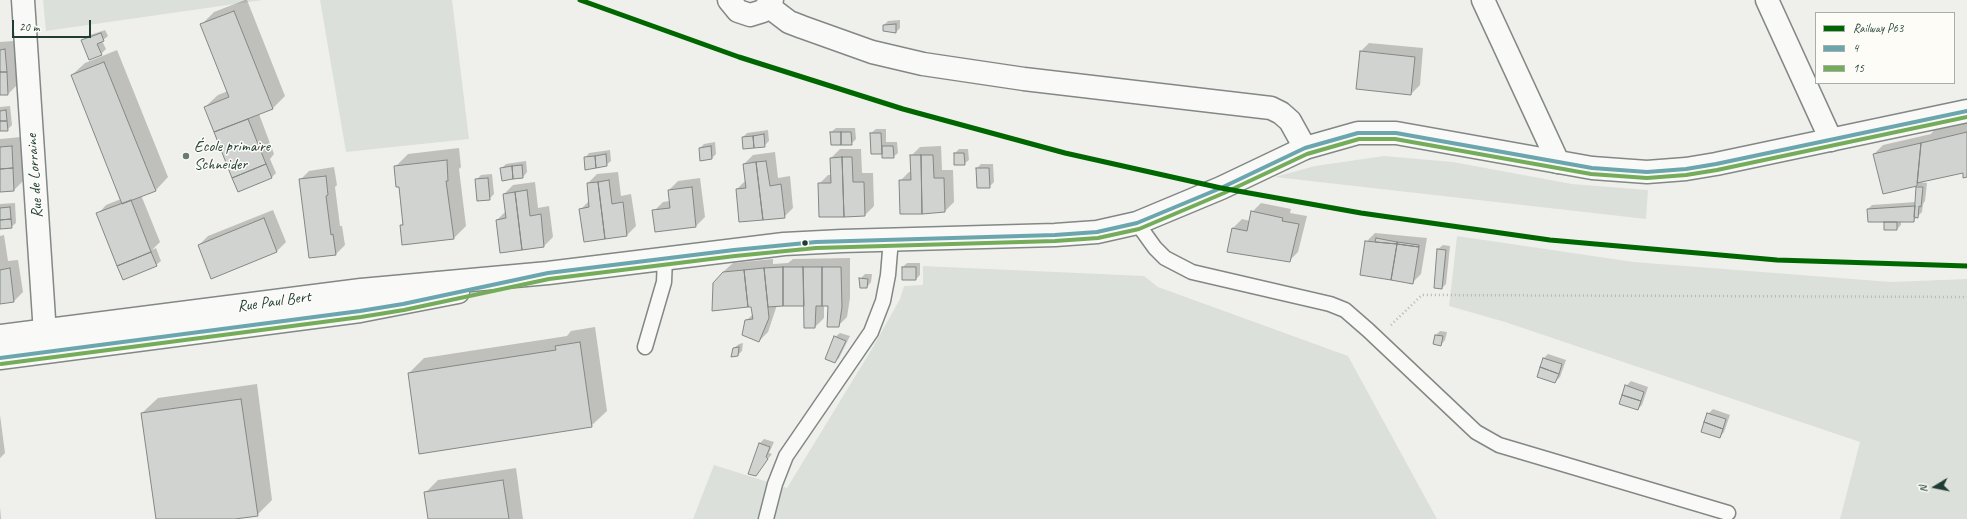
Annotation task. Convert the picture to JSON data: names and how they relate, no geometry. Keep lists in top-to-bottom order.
{
  "streets": {
    "street": ["Rue de Lorraine", "Rue Paul Bert"]
  },
  "crossings": [
    ["Rue de Lorraine", "Rue Paul Bert"]
  ],
  "places": ["École primaire Schneider"],
  "lines": ["rail line P63", "transit line 4", "transit line 15"],
  "legend": ["Railway P63", "4", "15"],
  "scale_bar": "20 m",
  "north": "left"
}
